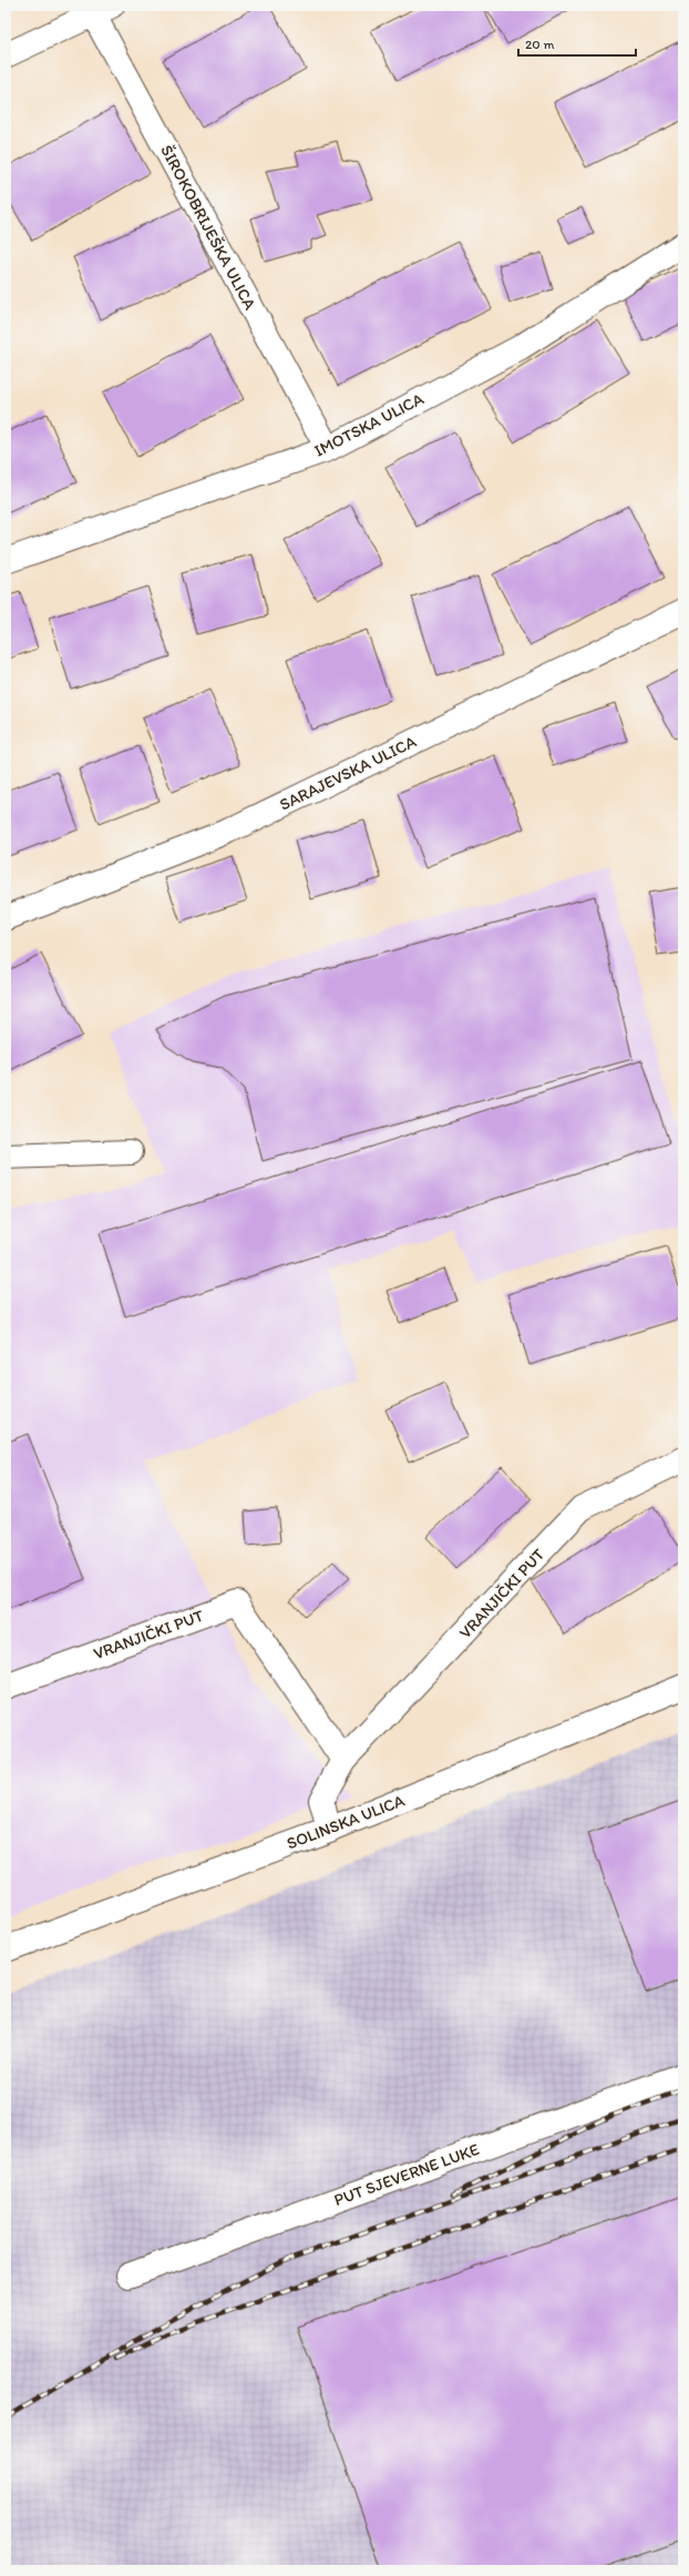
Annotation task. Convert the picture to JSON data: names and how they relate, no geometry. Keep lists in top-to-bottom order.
{
  "streets": {
    "street": [
      "ŠIROKOBRIJEŠKA ULICA",
      "IMOTSKA ULICA",
      "SARAJEVSKA ULICA",
      "VRANJIČKI PUT",
      "SOLINSKA ULICA",
      "PUT SJEVERNE LUKE"
    ]
  },
  "crossings": [
    ["ŠIROKOBRIJEŠKA ULICA", "IMOTSKA ULICA"],
    ["VRANJIČKI PUT", "SOLINSKA ULICA"]
  ],
  "scale_bar": "20 m"
}
